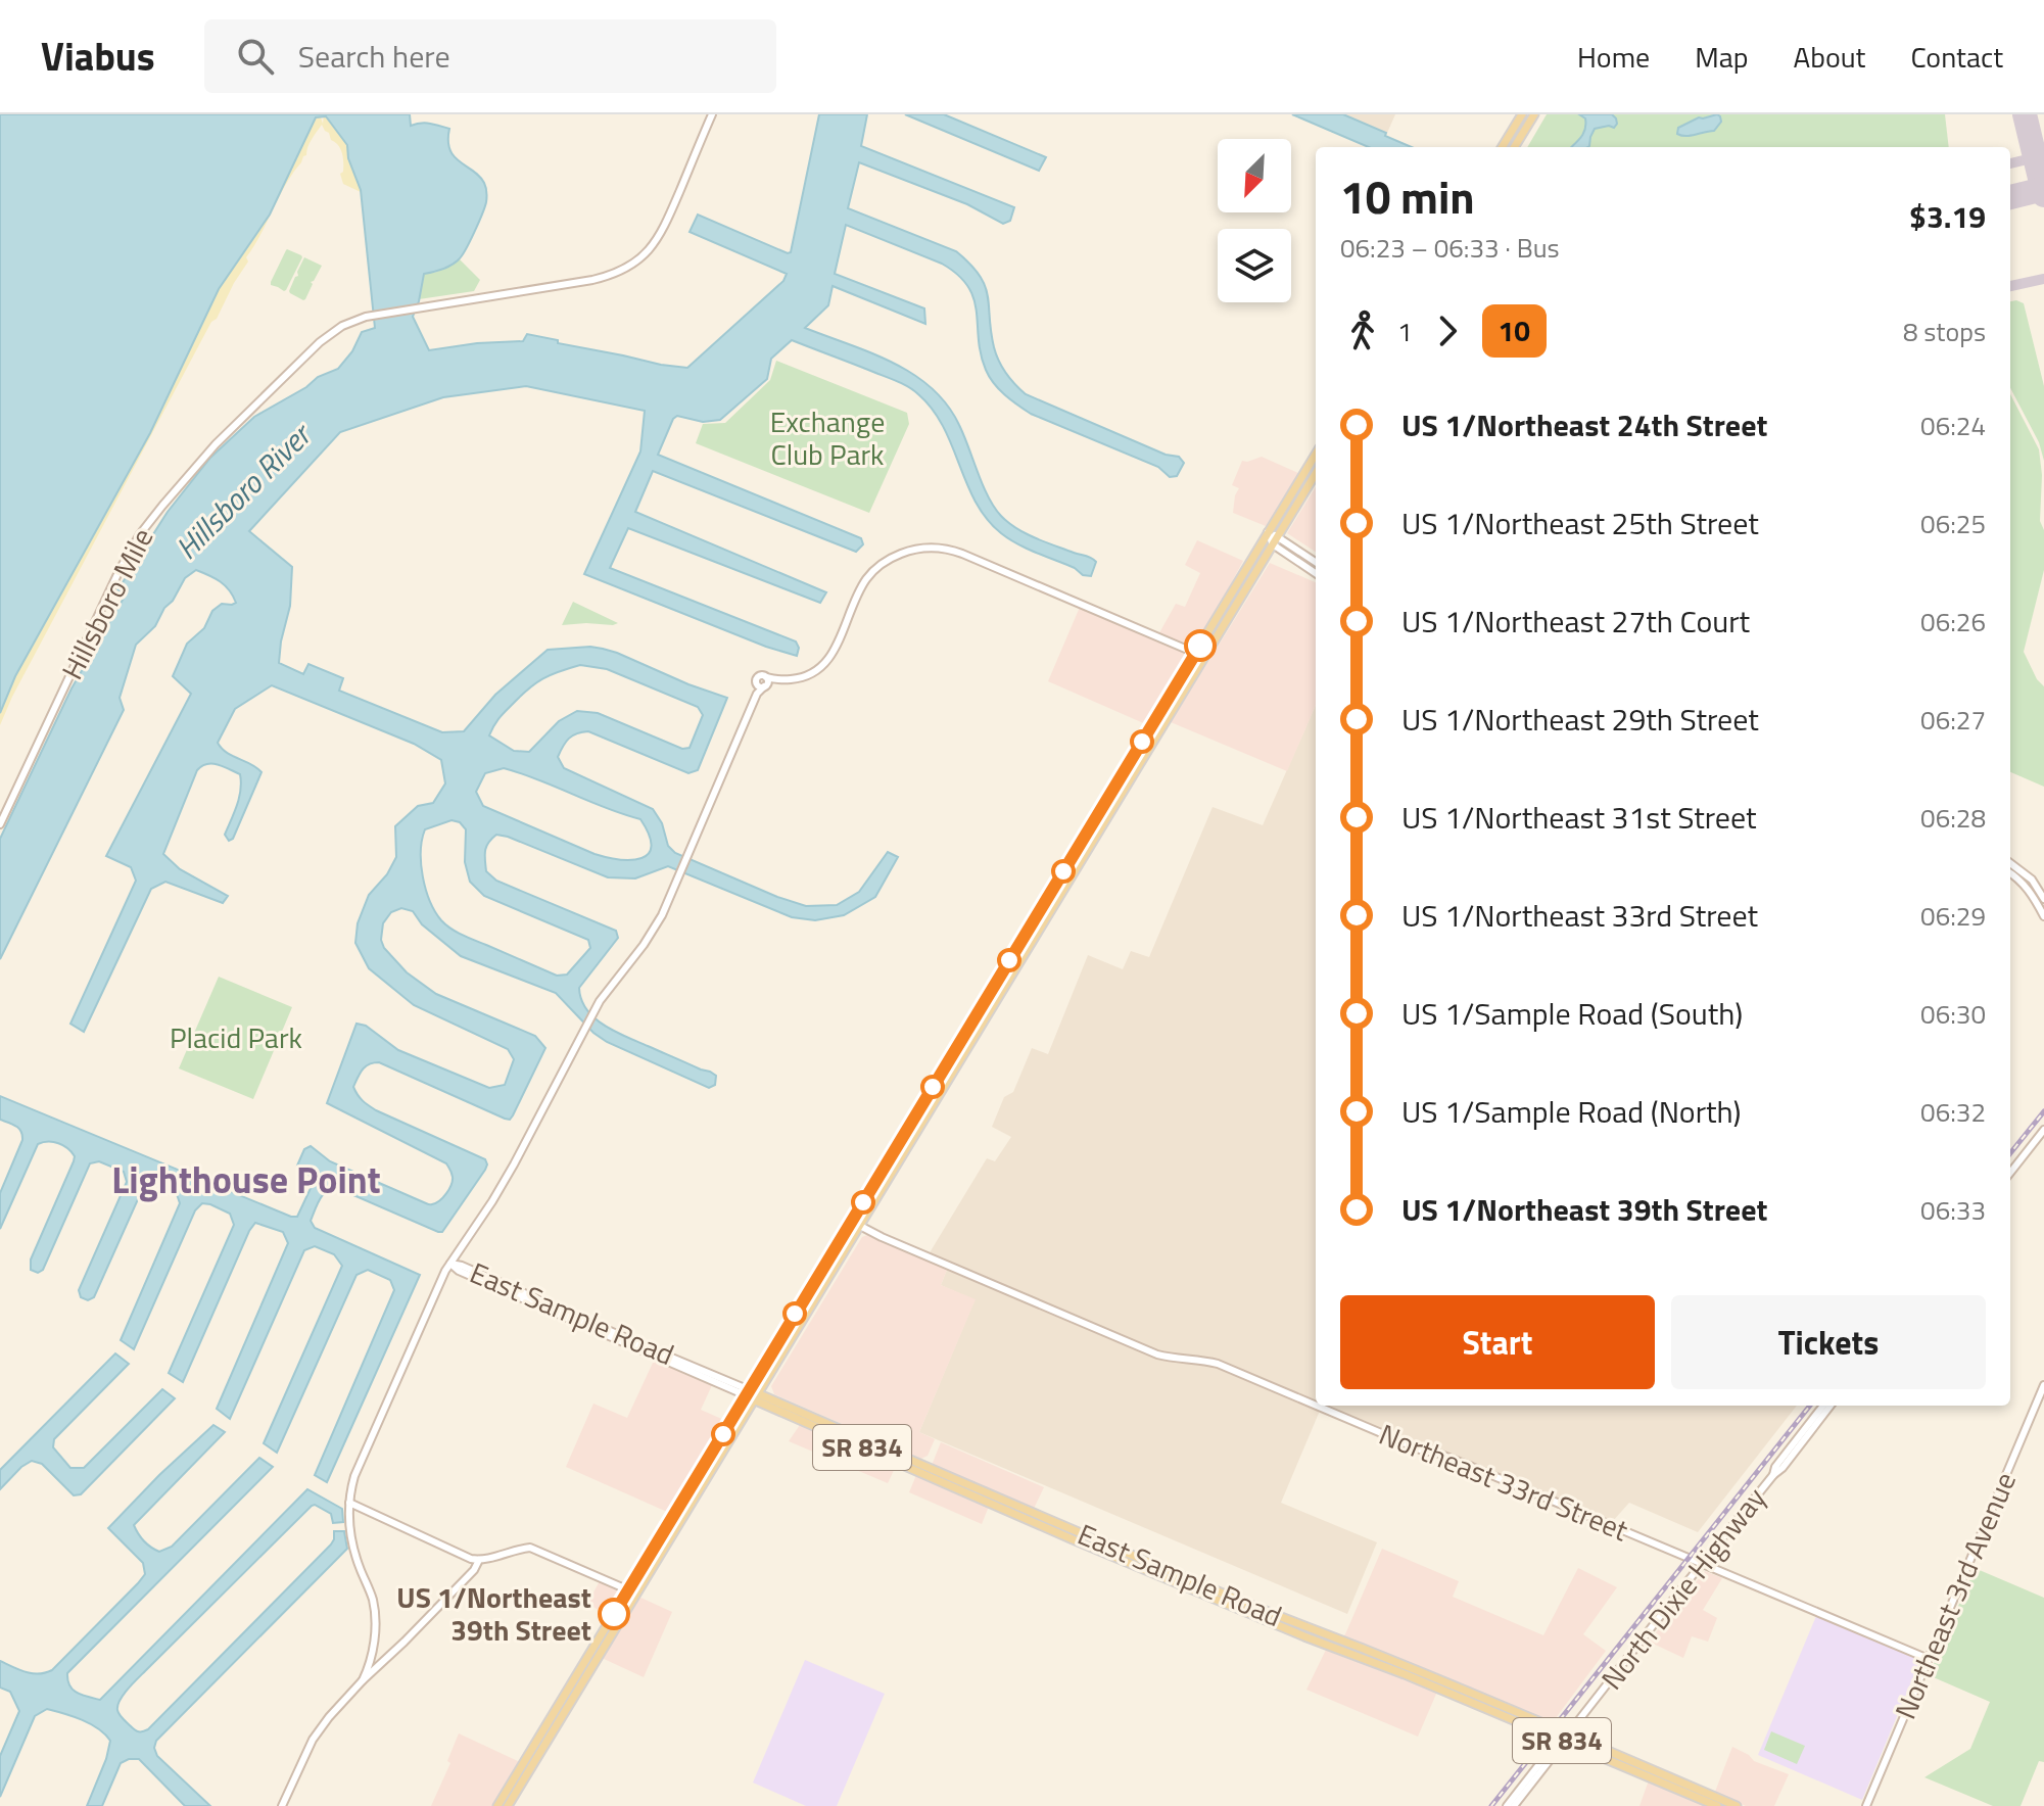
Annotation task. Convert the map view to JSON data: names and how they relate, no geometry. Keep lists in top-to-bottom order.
{
  "streets": {
    "main road": ["East Sample Road", "SR 834"],
    "street": [
      "Hillsboro Mile",
      "Northeast 33rd Street",
      "North Dixie Highway",
      "Northeast 3rd Avenue"
    ]
  },
  "crossings": [
    ["East Sample Road", "North Dixie Highway"],
    ["Northeast 33rd Street", "North Dixie Highway"],
    ["Northeast 33rd Street", "Northeast 3rd Avenue"]
  ],
  "districts": ["Lighthouse Point"],
  "water": ["Hillsboro River"],
  "parks": ["Exchange Club Park", "Placid Park"],
  "places": ["US 1/Northeast 39th Street"],
  "lines": ["bus line 10"],
  "north": "bottom left",
  "page": {
    "header": "Viabus",
    "search": "Search here",
    "nav": [
      "Home",
      "Map",
      "About",
      "Contact"
    ],
    "heading": ["10 min", "06:23 – 06:33 · Bus", "$3.19"],
    "legs": ["1", "10", "8 stops"],
    "list": [
      {
        "name": "US 1/Northeast 24th Street",
        "value": "06:24"
      },
      {
        "name": "US 1/Northeast 25th Street",
        "value": "06:25"
      },
      {
        "name": "US 1/Northeast 27th Court",
        "value": "06:26"
      },
      {
        "name": "US 1/Northeast 29th Street",
        "value": "06:27"
      },
      {
        "name": "US 1/Northeast 31st Street",
        "value": "06:28"
      },
      {
        "name": "US 1/Northeast 33rd Street",
        "value": "06:29"
      },
      {
        "name": "US 1/Sample Road (South)",
        "value": "06:30"
      },
      {
        "name": "US 1/Sample Road (North)",
        "value": "06:32"
      },
      {
        "name": "US 1/Northeast 39th Street",
        "value": "06:33"
      }
    ],
    "buttons": ["Start", "Tickets"]
  }
}
